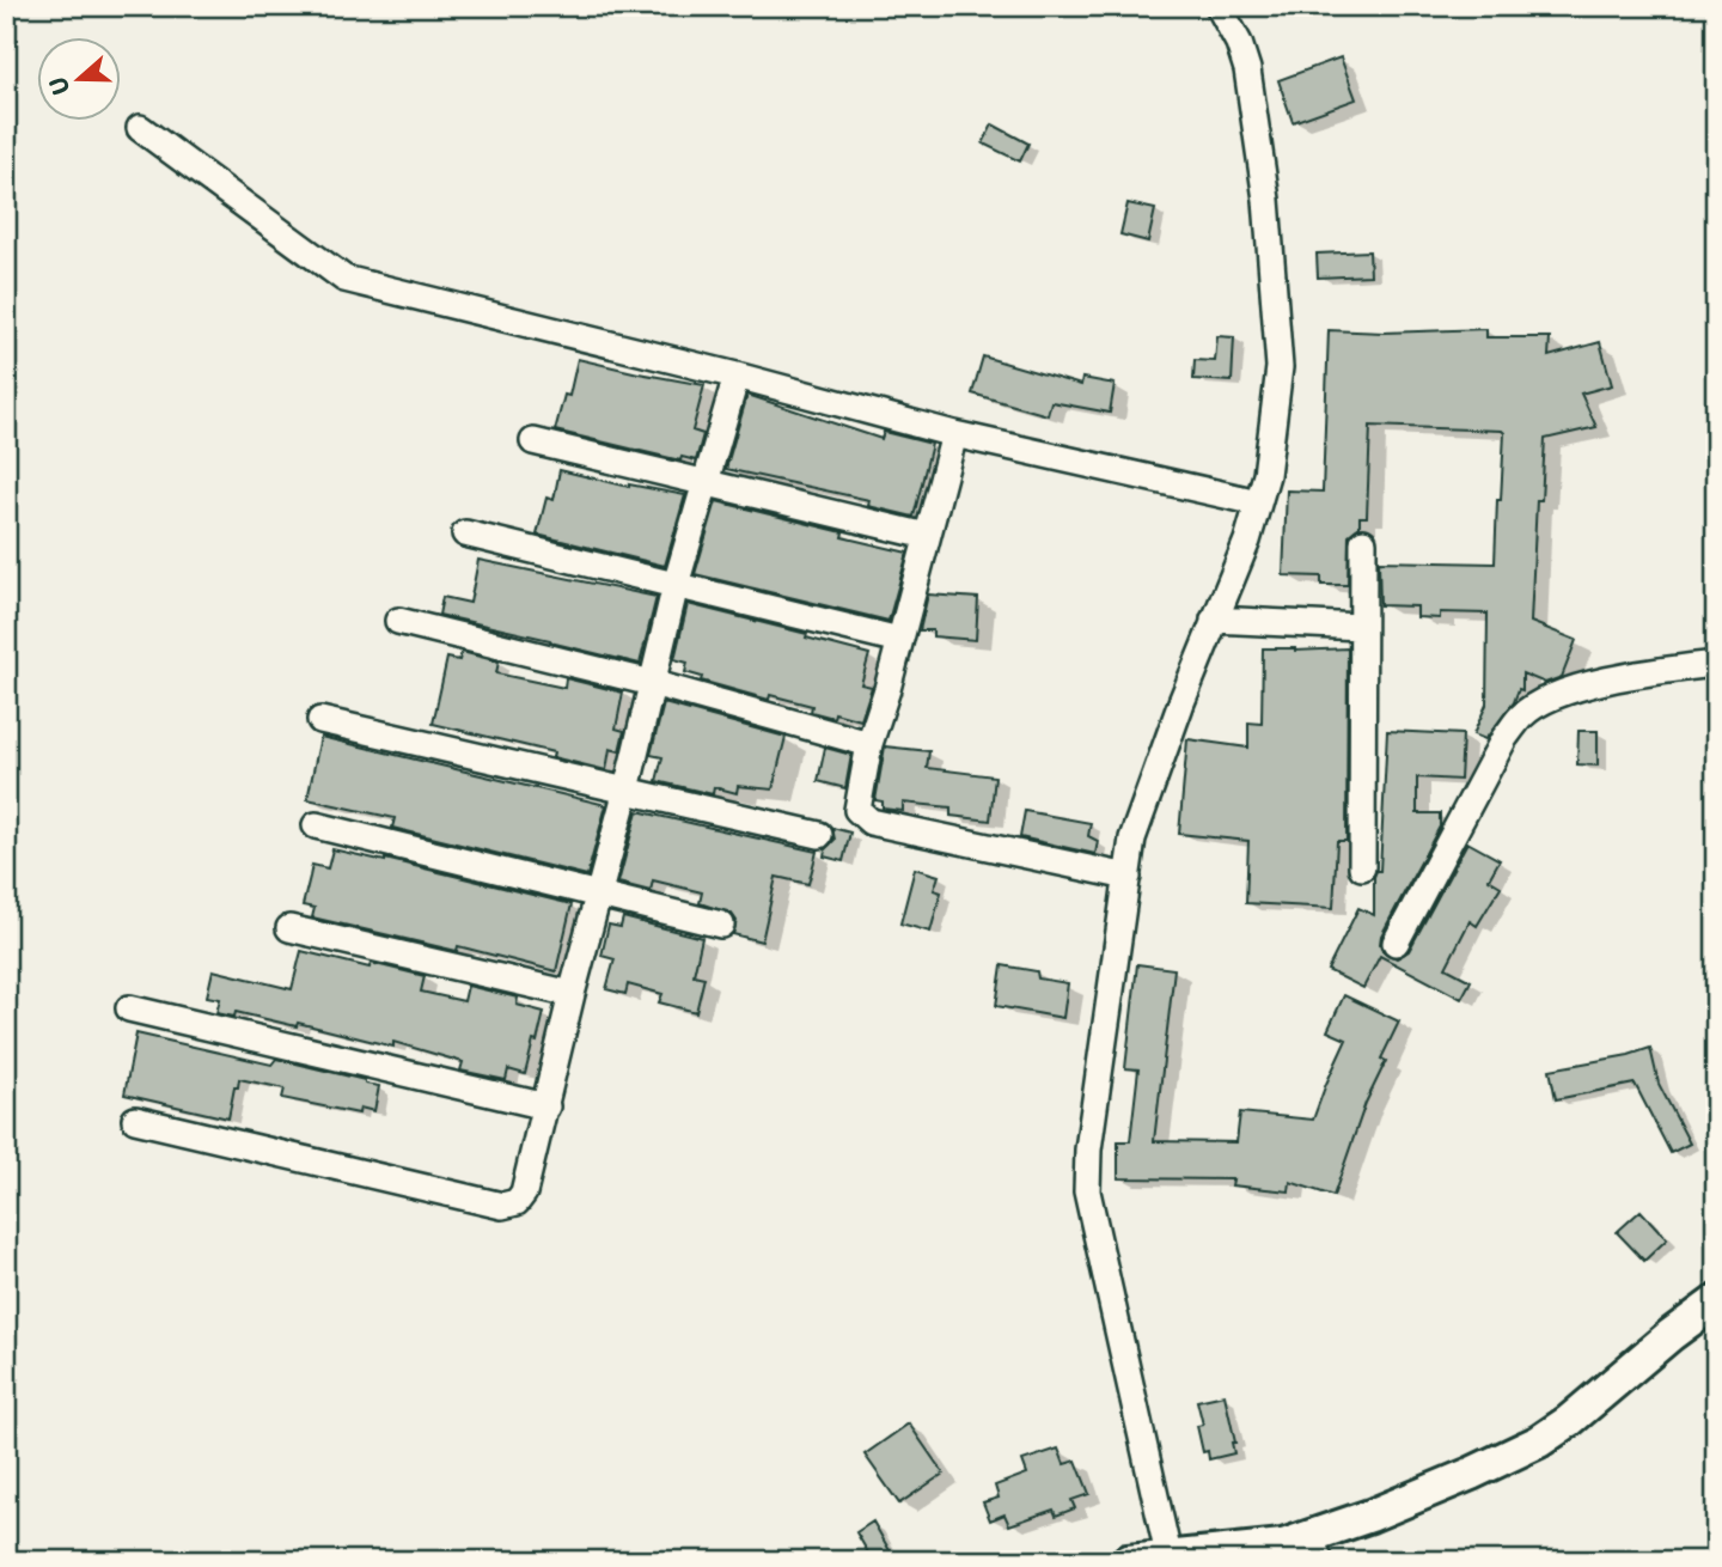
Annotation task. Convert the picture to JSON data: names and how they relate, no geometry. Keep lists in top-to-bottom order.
{
  "north": "left"
}
